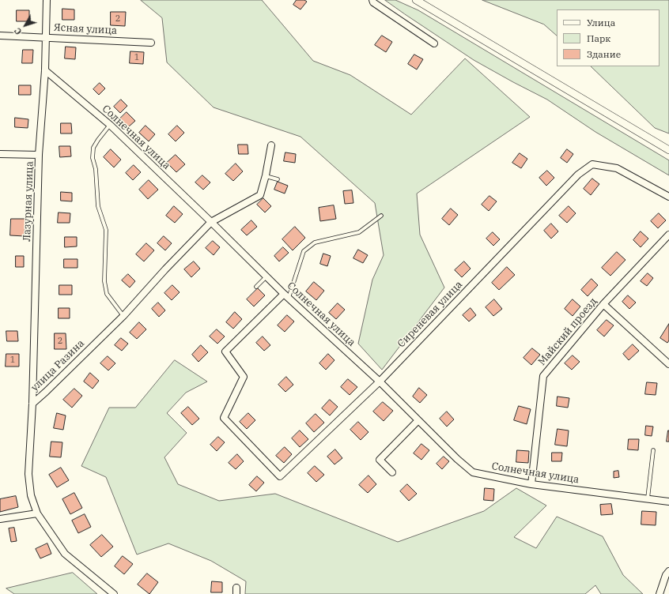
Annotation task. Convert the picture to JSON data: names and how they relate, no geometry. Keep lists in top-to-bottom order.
{
  "streets": {
    "street": [
      "Ясная улица",
      "Солнечная улица",
      "Лазурная улица",
      "Сиреневая улица",
      "Майский проезд",
      "улица Разина"
    ]
  },
  "crossings": [
    ["Ясная улица", "Лазурная улица"],
    ["Солнечная улица", "Лазурная улица"],
    ["Солнечная улица", "Сиреневая улица"],
    ["Солнечная улица", "Майский проезд"],
    ["Солнечная улица", "улица Разина"],
    ["Лазурная улица", "улица Разина"]
  ],
  "house_numbers": [
    "2",
    "1",
    "2",
    "1"
  ],
  "legend": ["Улица", "Парк", "Здание"],
  "north": "bottom left"
}
